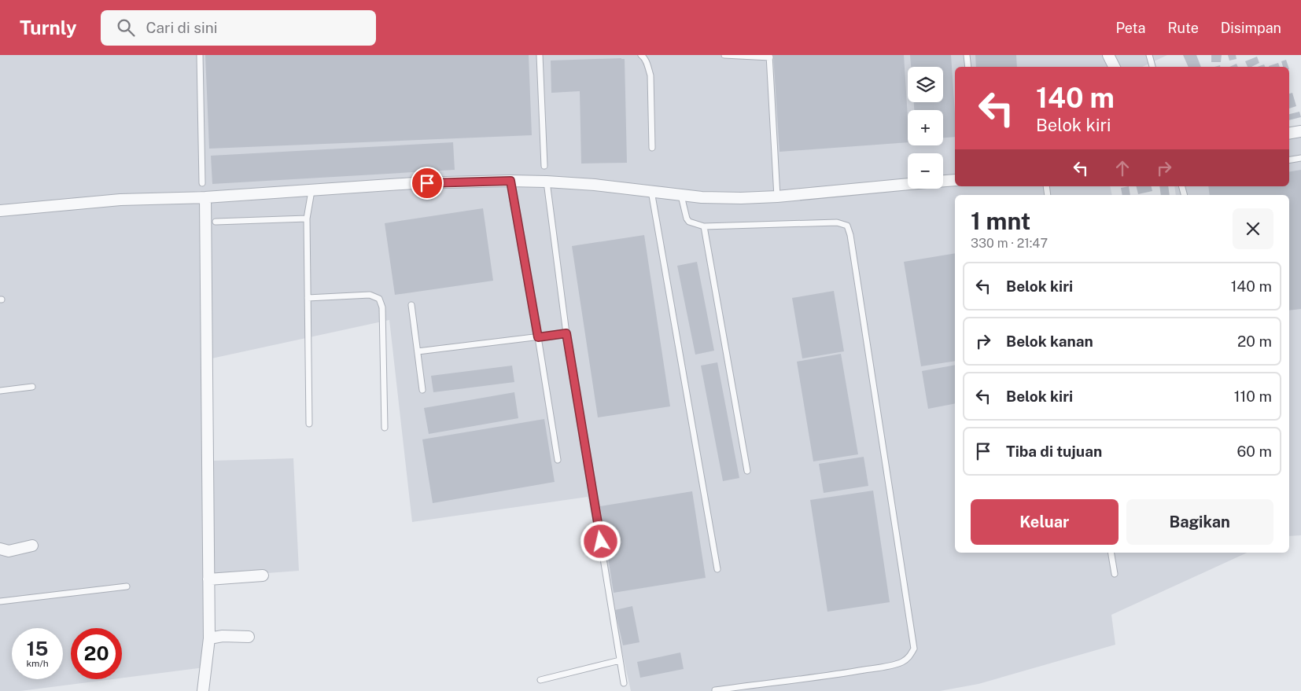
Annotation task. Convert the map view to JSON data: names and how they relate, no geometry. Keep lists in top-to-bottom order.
{
  "page": {
    "header": "Turnly",
    "search": "Cari di sini",
    "nav": ["Peta", "Rute", "Disimpan"],
    "map_buttons": ["+", "−"],
    "turn": ["140 m", "Belok kiri"],
    "heading": ["1 mnt", "330 m · 21:47"],
    "list": [
      {
        "name": "Belok kiri",
        "value": "140 m"
      },
      {
        "name": "Belok kanan",
        "value": "20 m"
      },
      {
        "name": "Belok kiri",
        "value": "110 m"
      },
      {
        "name": "Tiba di tujuan",
        "value": "60 m"
      }
    ],
    "buttons": ["Keluar", "Bagikan"],
    "speed": "15 km/h",
    "limit": "20"
  }
}
